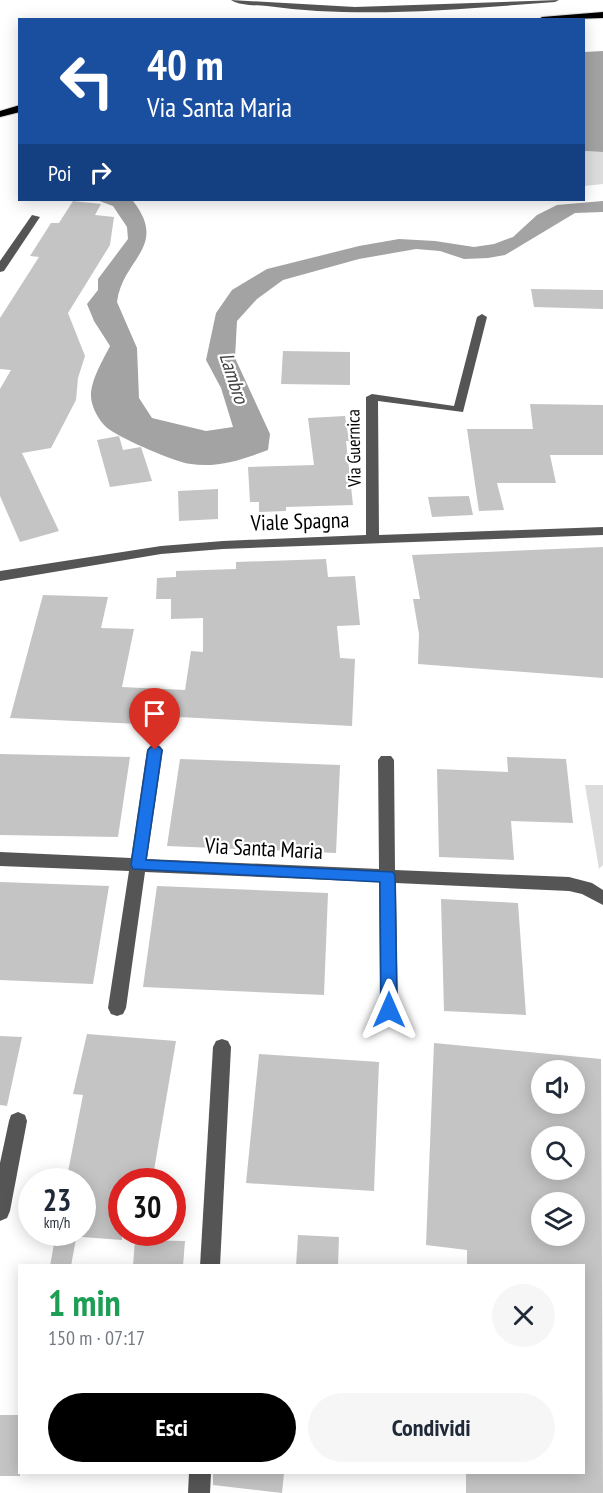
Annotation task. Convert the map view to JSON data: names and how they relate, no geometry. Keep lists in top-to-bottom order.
{
  "streets": {
    "street": ["Via Guernica", "Viale Spagna", "Via Santa Maria"]
  },
  "crossings": [
    ["Via Guernica", "Viale Spagna"]
  ],
  "water": ["Lambro"],
  "page": {
    "turn": ["40 m", "Via Santa Maria"],
    "then": "Poi",
    "speed": "23 km/h",
    "limit": "30",
    "heading": ["1 min", "150 m · 07:17"],
    "buttons": ["Esci", "Condividi"]
  }
}
